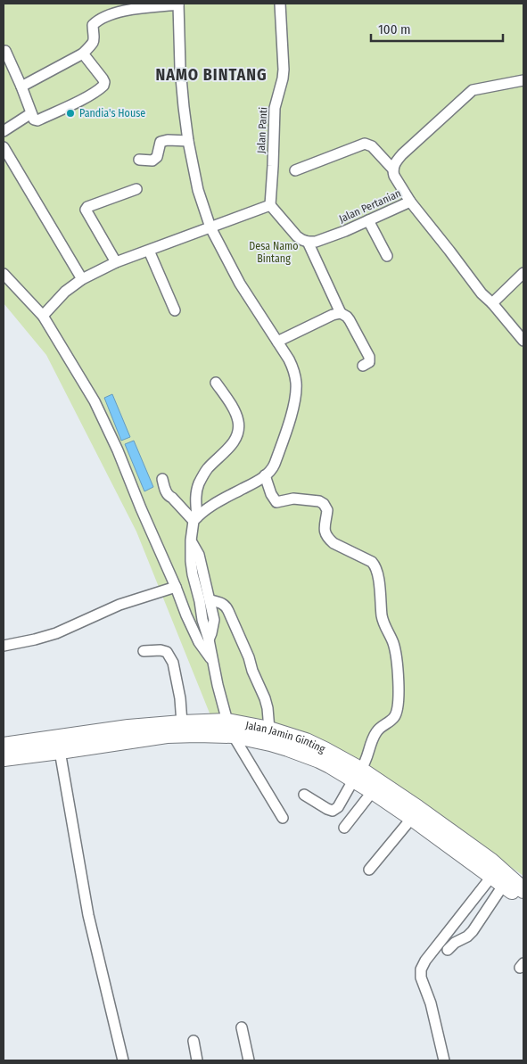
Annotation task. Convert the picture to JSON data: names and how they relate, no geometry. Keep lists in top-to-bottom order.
{
  "streets": {
    "highway": ["Jalan Jamin Ginting"],
    "street": ["Jalan Panti", "Jalan Pertanian"]
  },
  "districts": ["NAMO BINTANG"],
  "parks": ["Desa Namo Bintang"],
  "places": ["Pandia's House"],
  "scale_bar": "100 m"
}
